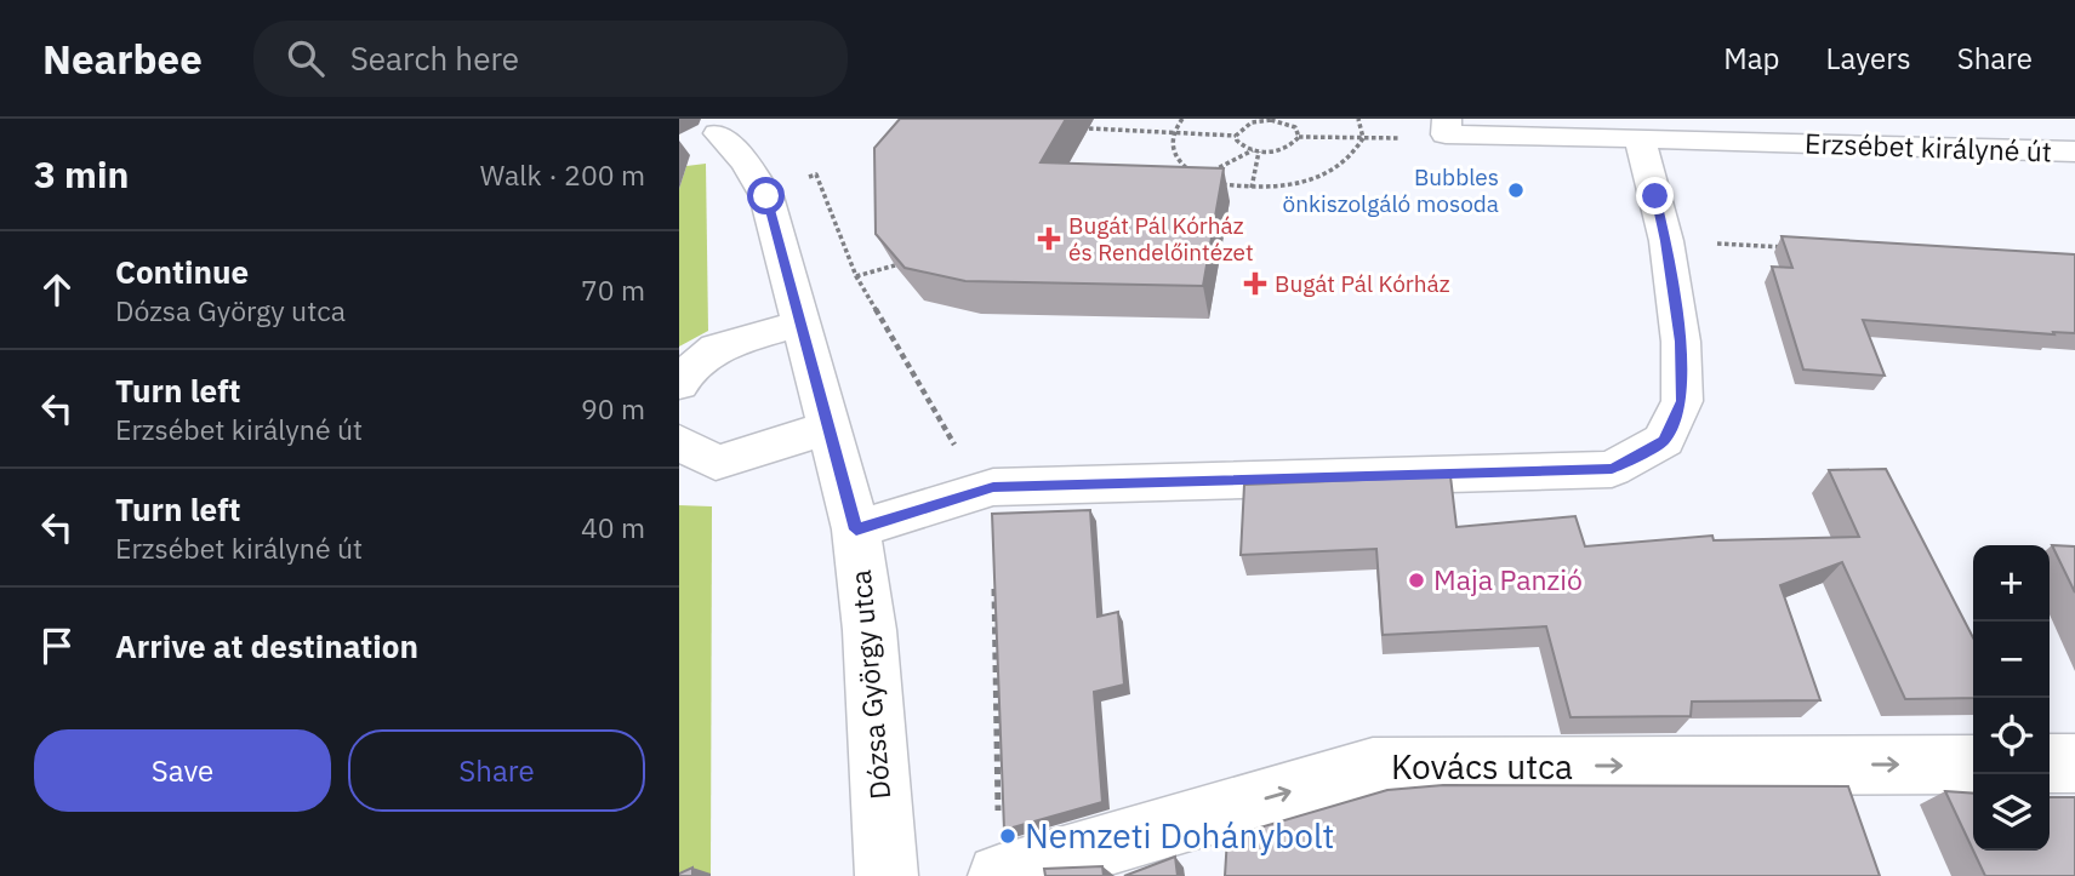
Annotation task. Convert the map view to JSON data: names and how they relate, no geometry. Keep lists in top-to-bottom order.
{
  "streets": {
    "street": ["Erzsébet királyné út", "Dózsa György utca", "Kovács utca"]
  },
  "one_way": ["Kovács utca"],
  "places": {
    "other": ["Bubbles önkiszolgáló mosoda", "Maja Panzió", "Nemzeti Dohánybolt"],
    "health": ["Bugát Pál Kórház és Rendelőintézet", "Bugát Pál Kórház"]
  },
  "page": {
    "header": "Nearbee",
    "search": "Search here",
    "nav": ["Map", "Layers", "Share"],
    "heading": ["3 min", "Walk · 200 m"],
    "list": [
      ["Continue", "Dózsa György utca", "70 m"],
      ["Turn left", "Erzsébet királyné út", "90 m"],
      ["Turn left", "Erzsébet királyné út", "40 m"],
      "Arrive at destination"
    ],
    "map_buttons": ["+", "−"],
    "buttons": ["Save", "Share"]
  }
}
